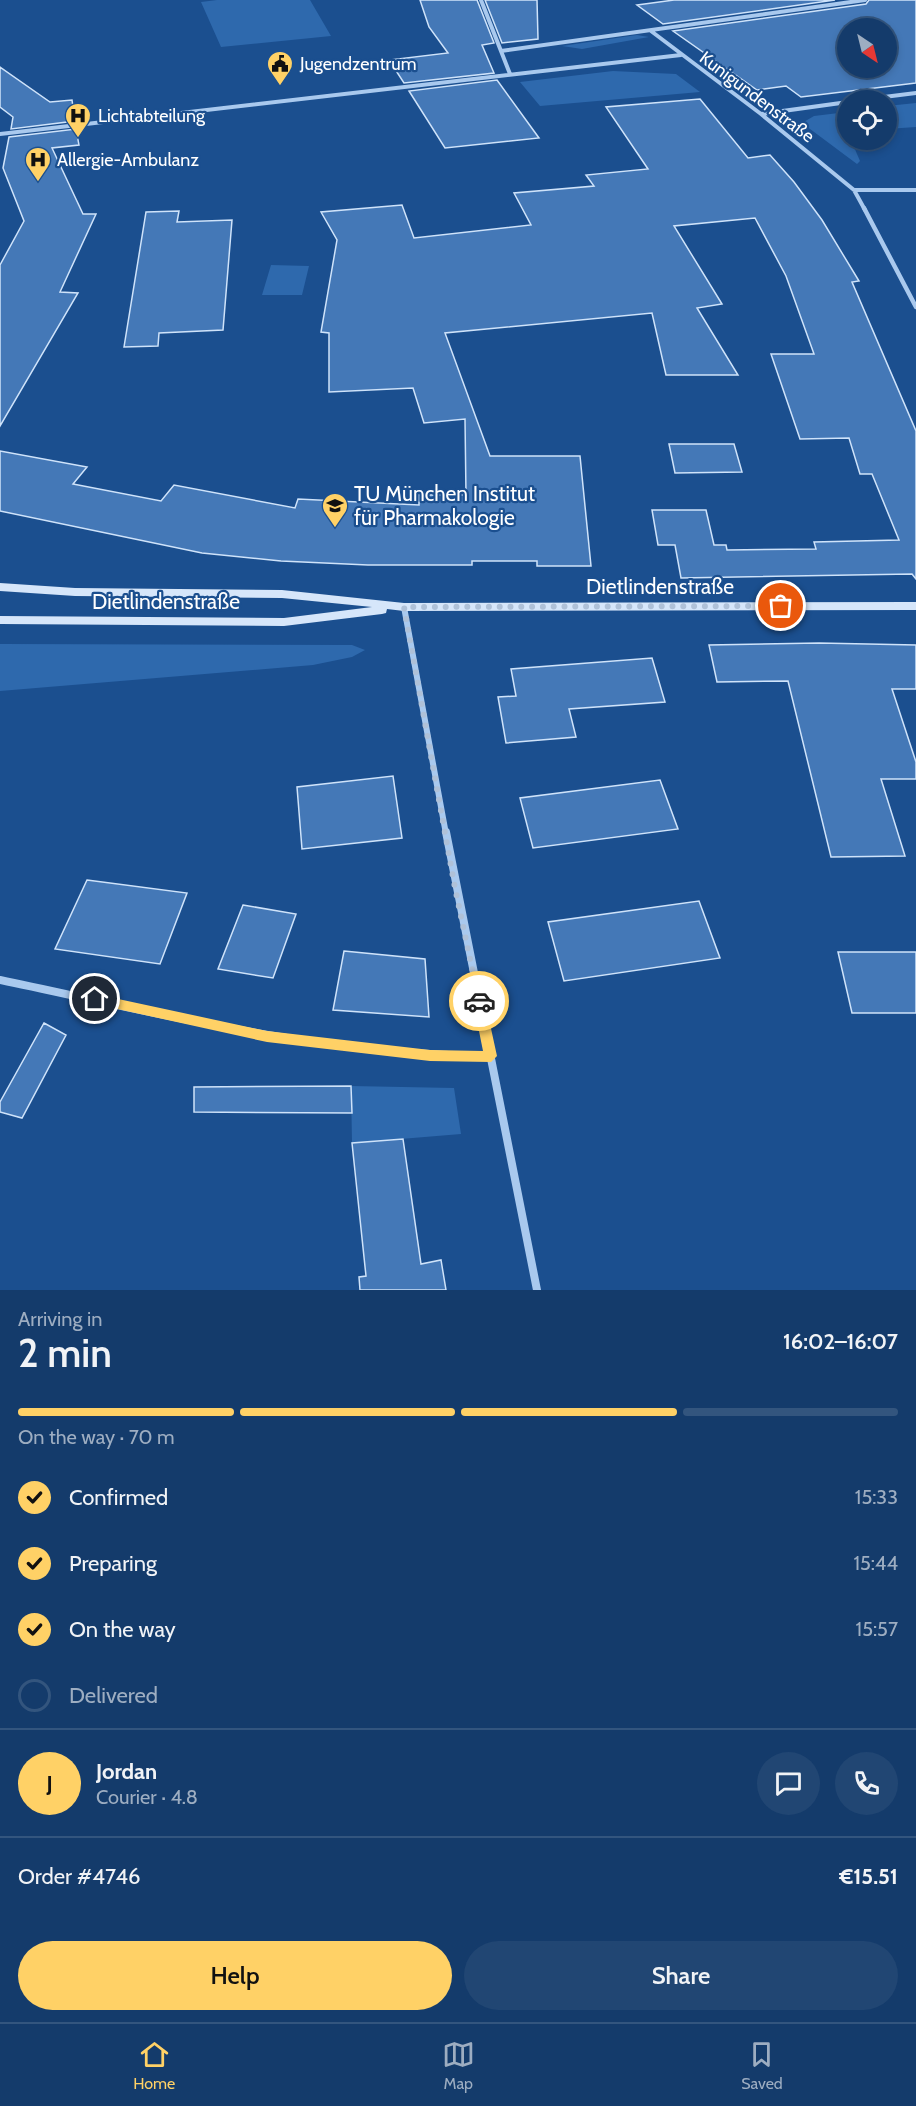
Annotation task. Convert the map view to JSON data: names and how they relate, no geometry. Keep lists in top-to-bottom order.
{
  "streets": {
    "main road": ["Dietlindenstraße"],
    "street": ["Kunigundenstraße"]
  },
  "places": {
    "public building": ["Jugendzentrum"],
    "hospital": ["Lichtabteilung", "Allergie-Ambulanz"],
    "school or university": ["TU München Institut für Pharmakologie"]
  },
  "north": "bottom right",
  "page": {
    "heading": ["2 min", "Arriving in", "16:02–16:07"],
    "panel": [
      "Jordan",
      "Courier · 4.8",
      "Order #4746",
      "€15.51"
    ],
    "bar": "On the way · 70 m",
    "list": [
      ["Confirmed", "15:33"],
      ["Preparing", "15:44"],
      ["On the way", "15:57"],
      "Delivered"
    ],
    "round": "J",
    "buttons": ["Help", "Share"],
    "tabs": ["Home", "Map", "Saved"]
  }
}
